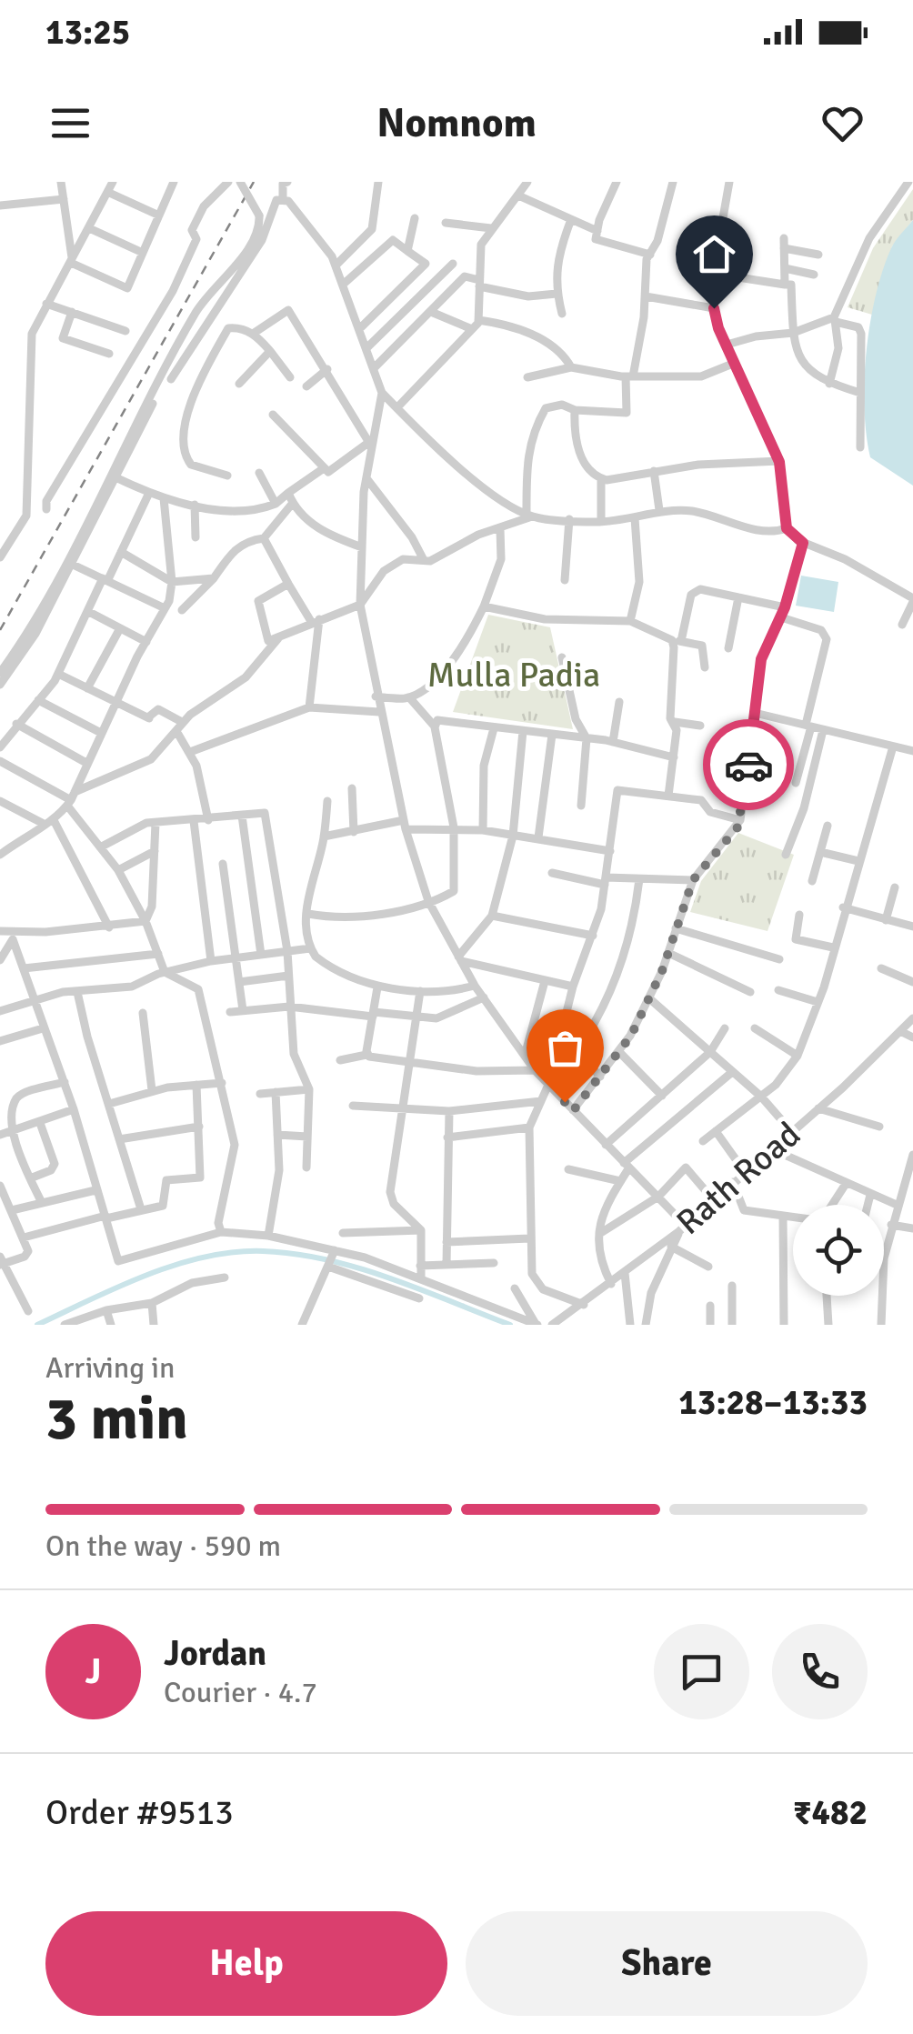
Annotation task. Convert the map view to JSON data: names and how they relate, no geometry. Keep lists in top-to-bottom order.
{
  "streets": {
    "street": ["Rath Road"]
  },
  "parks": ["Mulla Padia"],
  "page": {
    "status": "13:25",
    "header": "Nomnom",
    "heading": ["3 min", "Arriving in", "13:28–13:33"],
    "panel": [
      "Jordan",
      "Courier · 4.7",
      "Order #9513",
      "₹482"
    ],
    "bar": "On the way · 590 m",
    "round": "J",
    "buttons": ["Help", "Share"]
  }
}
